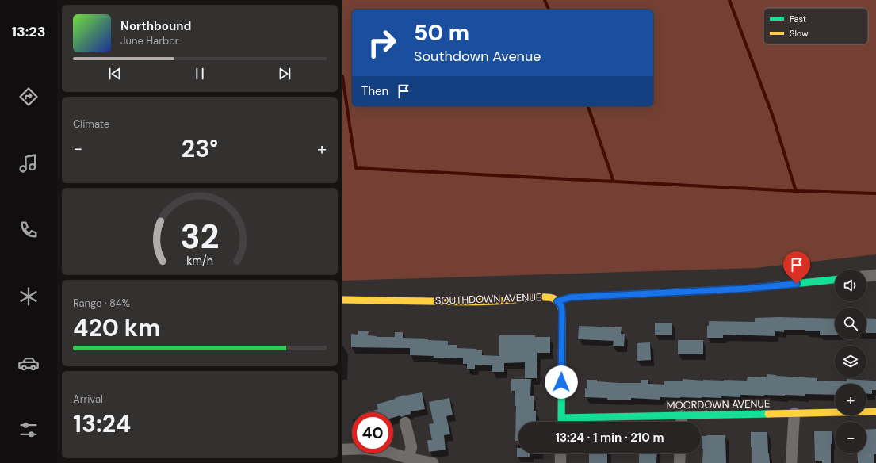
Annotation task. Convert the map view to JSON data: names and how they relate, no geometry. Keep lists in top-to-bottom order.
{
  "streets": {
    "street": ["SOUTHDOWN AVENUE", "MOORDOWN AVENUE"]
  },
  "legend": ["Fast", "Slow"],
  "page": {
    "tabs": "13:23",
    "turn": ["50 m", "Southdown Avenue"],
    "song": ["Northbound", "June Harbor"],
    "then": "Then",
    "tile": [
      "Climate",
      ["Range · 84%", "420 km"],
      ["Arrival", "13:24"]
    ],
    "heat": ["−", "23°", "+"],
    "map_buttons": ["+", "−"],
    "limit": "40",
    "trip": "13:24 · 1 min · 210 m",
    "gauge": ["32", "km/h"]
  }
}
